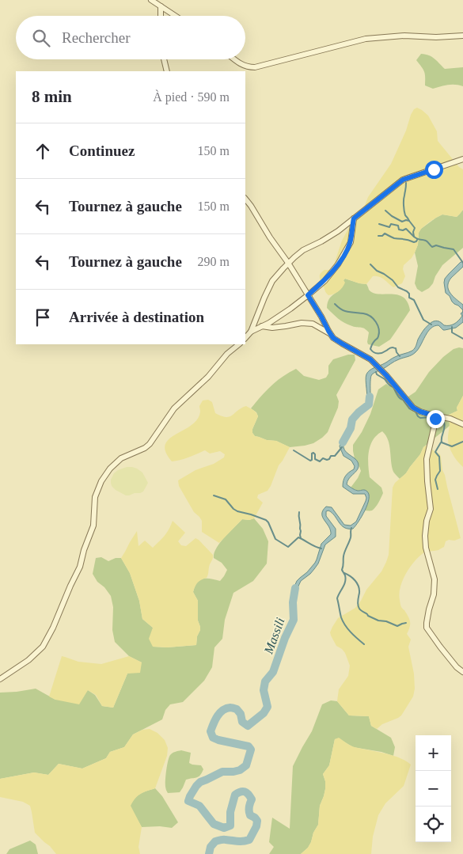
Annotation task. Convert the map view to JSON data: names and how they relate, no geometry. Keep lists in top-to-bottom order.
{
  "water": ["Massili"],
  "page": {
    "search": "Rechercher",
    "heading": ["8 min", "À pied · 590 m"],
    "list": [
      ["Continuez", "150 m"],
      ["Tournez à gauche", "150 m"],
      ["Tournez à gauche", "290 m"],
      "Arrivée à destination"
    ],
    "map_buttons": ["+", "−"]
  }
}
